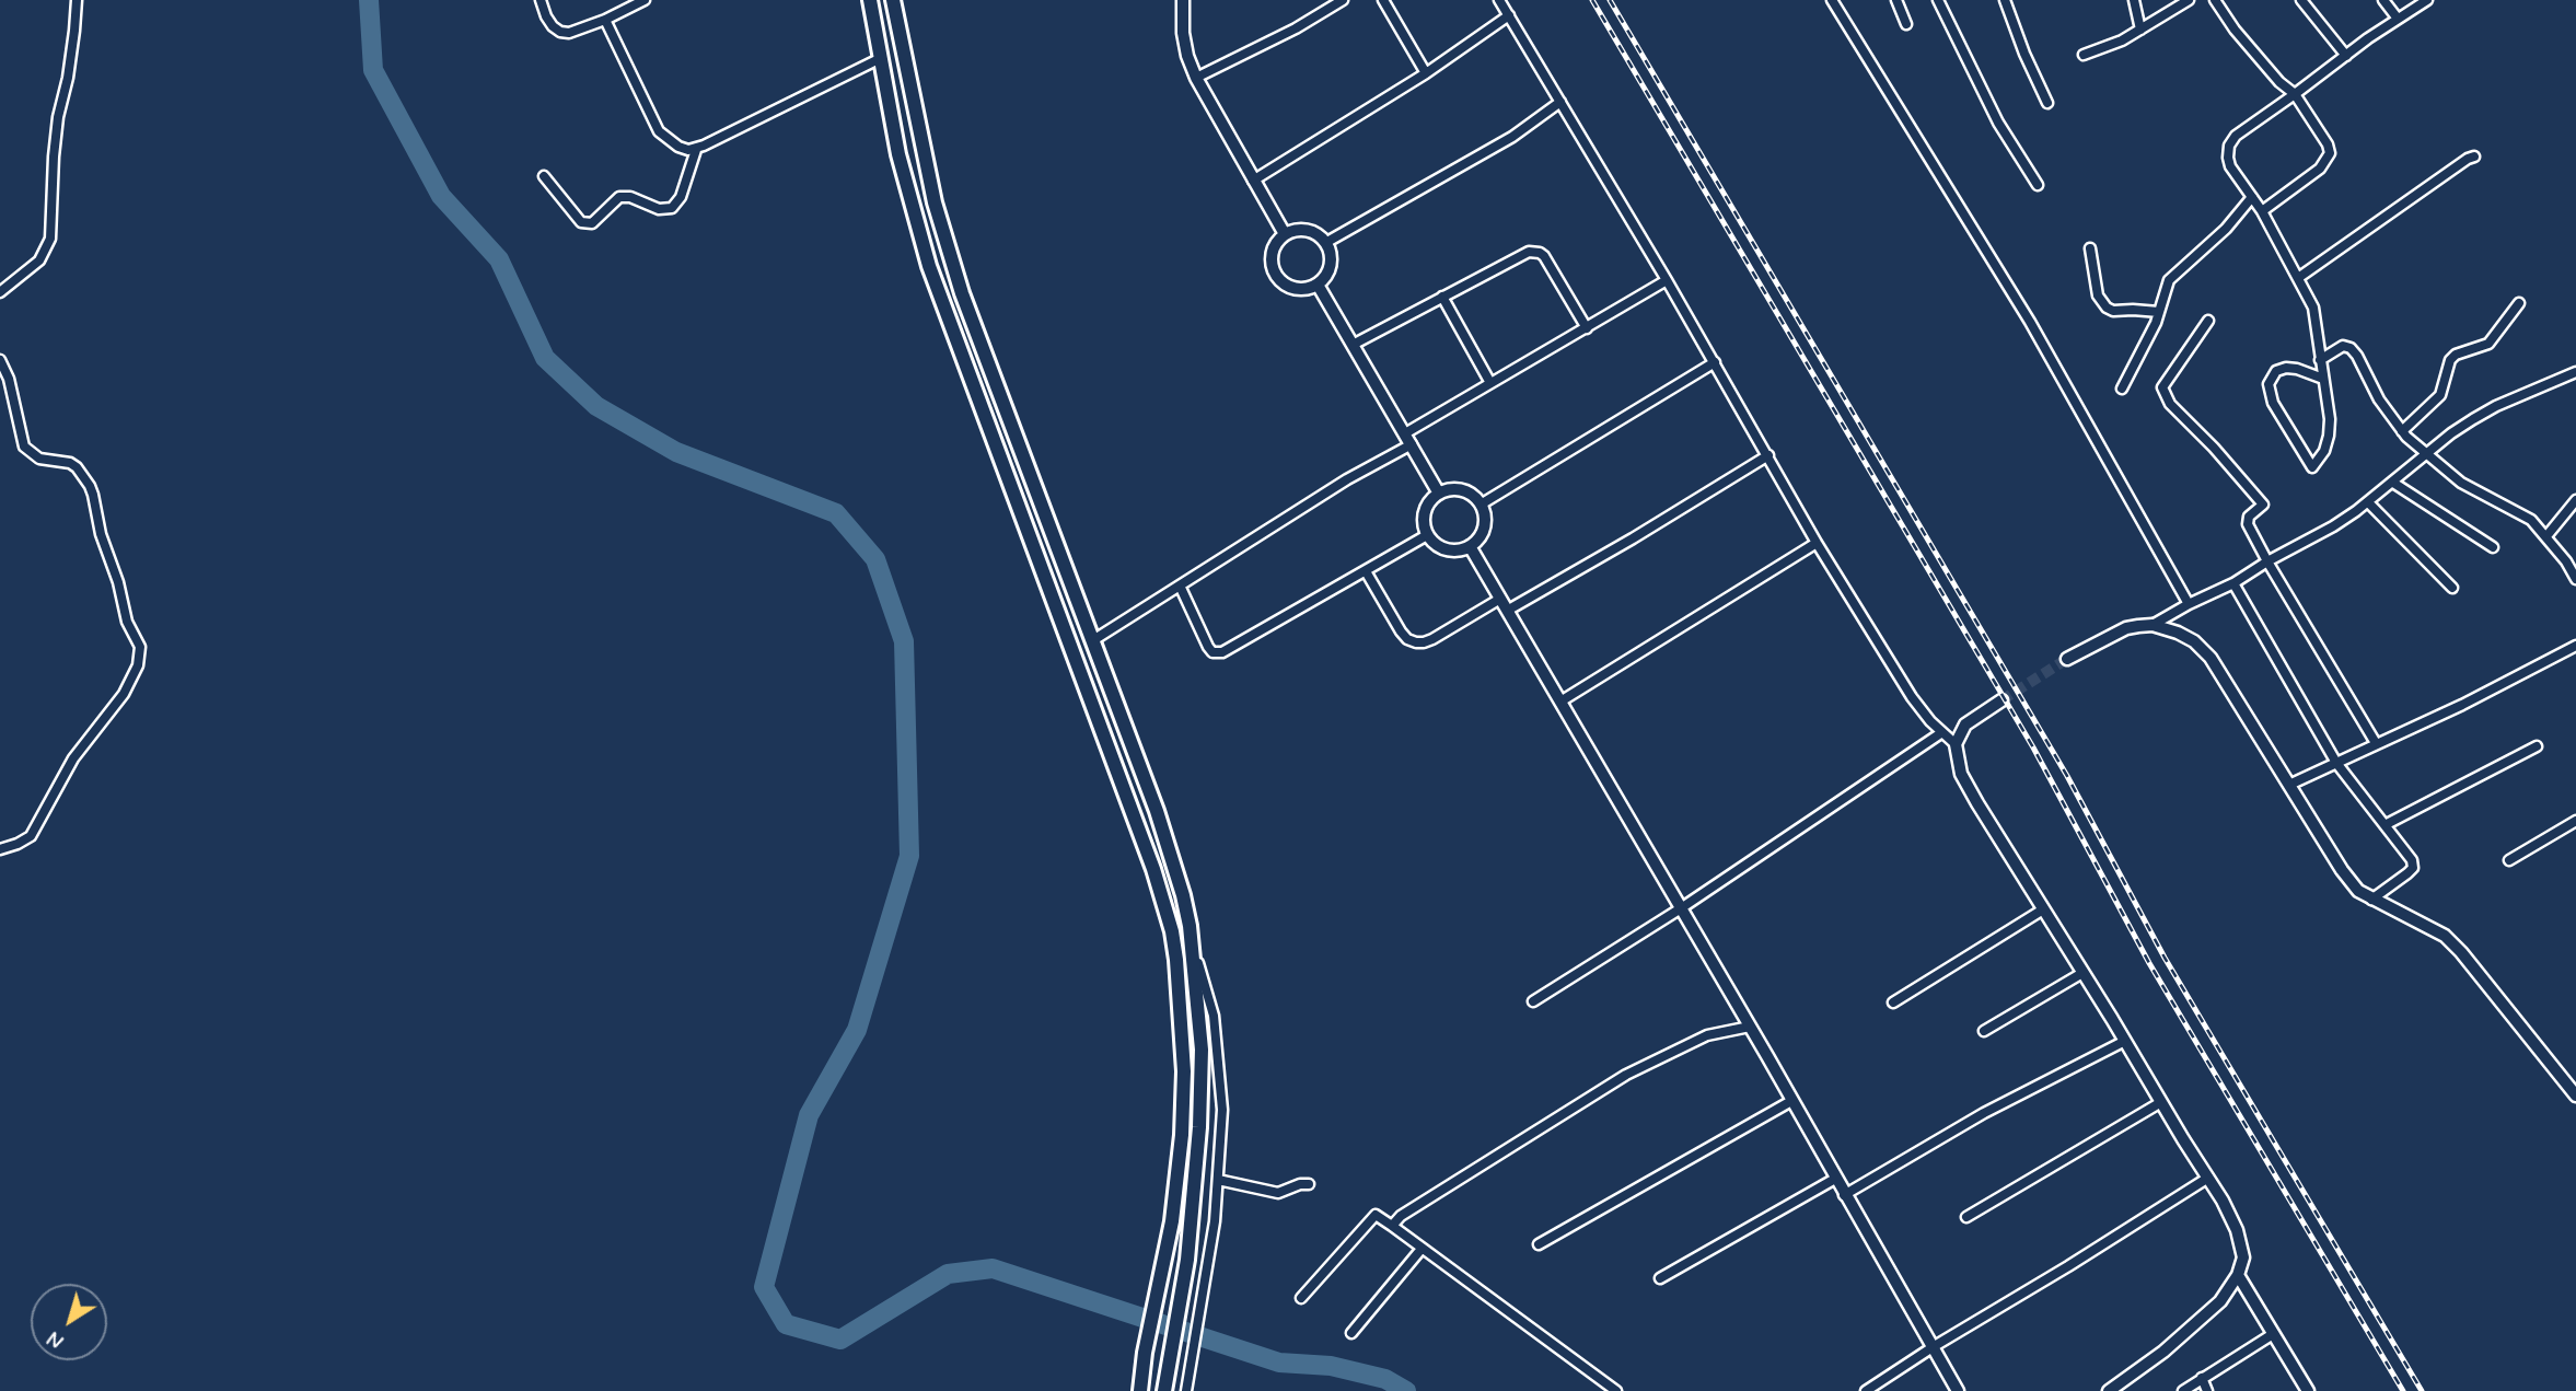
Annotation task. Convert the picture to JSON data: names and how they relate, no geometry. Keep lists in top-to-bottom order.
{
  "north": "bottom left"
}
